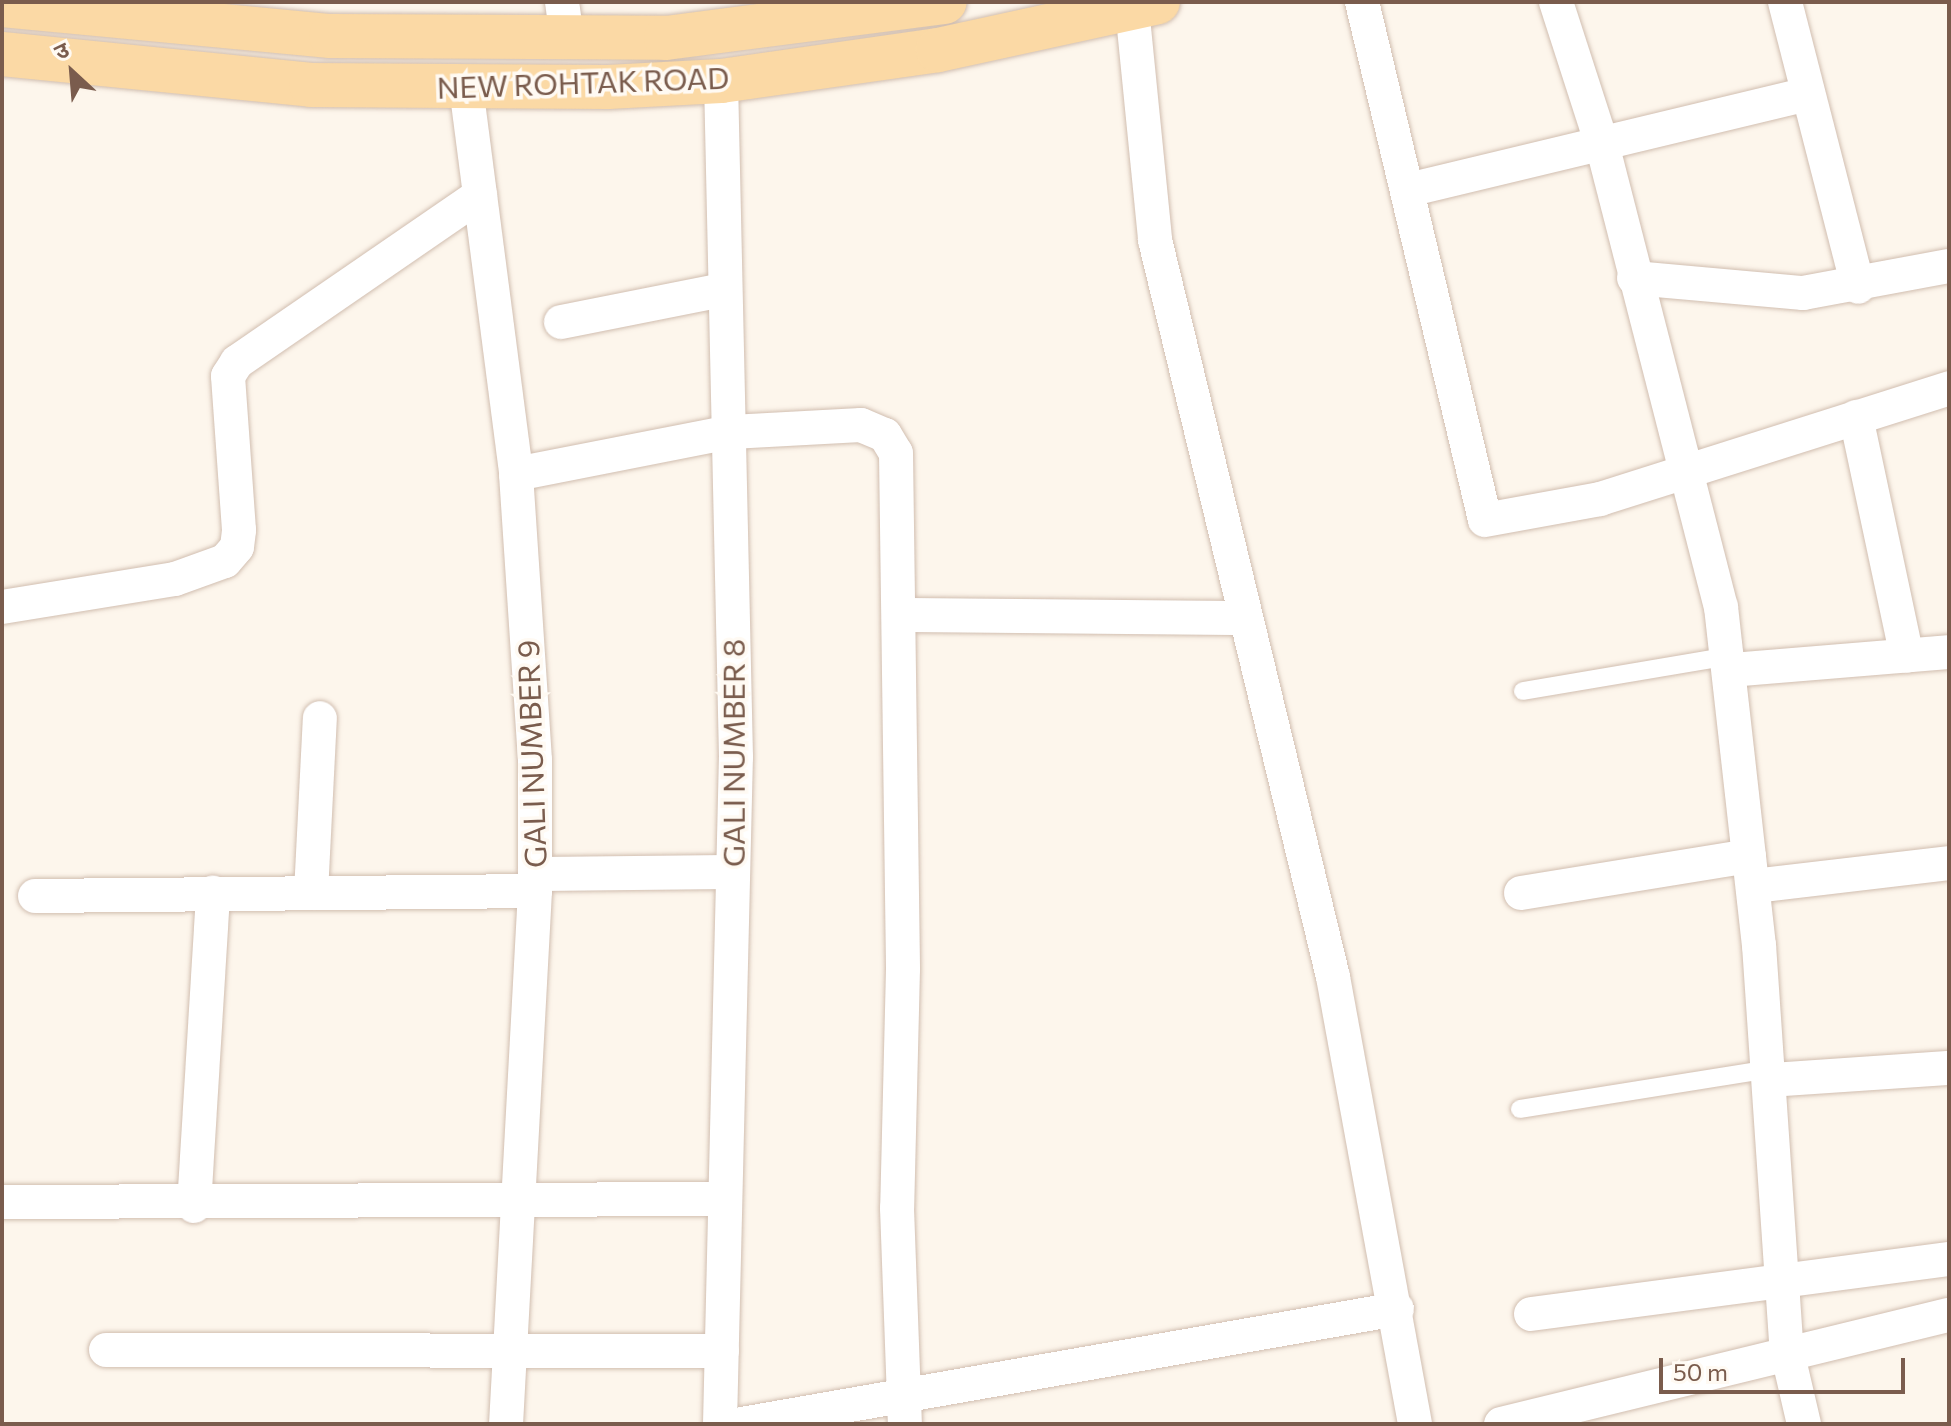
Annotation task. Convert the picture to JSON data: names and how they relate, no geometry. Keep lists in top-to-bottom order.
{
  "streets": {
    "main road": ["NEW ROHTAK ROAD"],
    "street": ["GALI NUMBER 8", "GALI NUMBER 9"]
  },
  "crossings": [
    ["NEW ROHTAK ROAD", "GALI NUMBER 8"],
    ["NEW ROHTAK ROAD", "GALI NUMBER 9"]
  ],
  "scale_bar": "50 m",
  "north": "top left"
}
